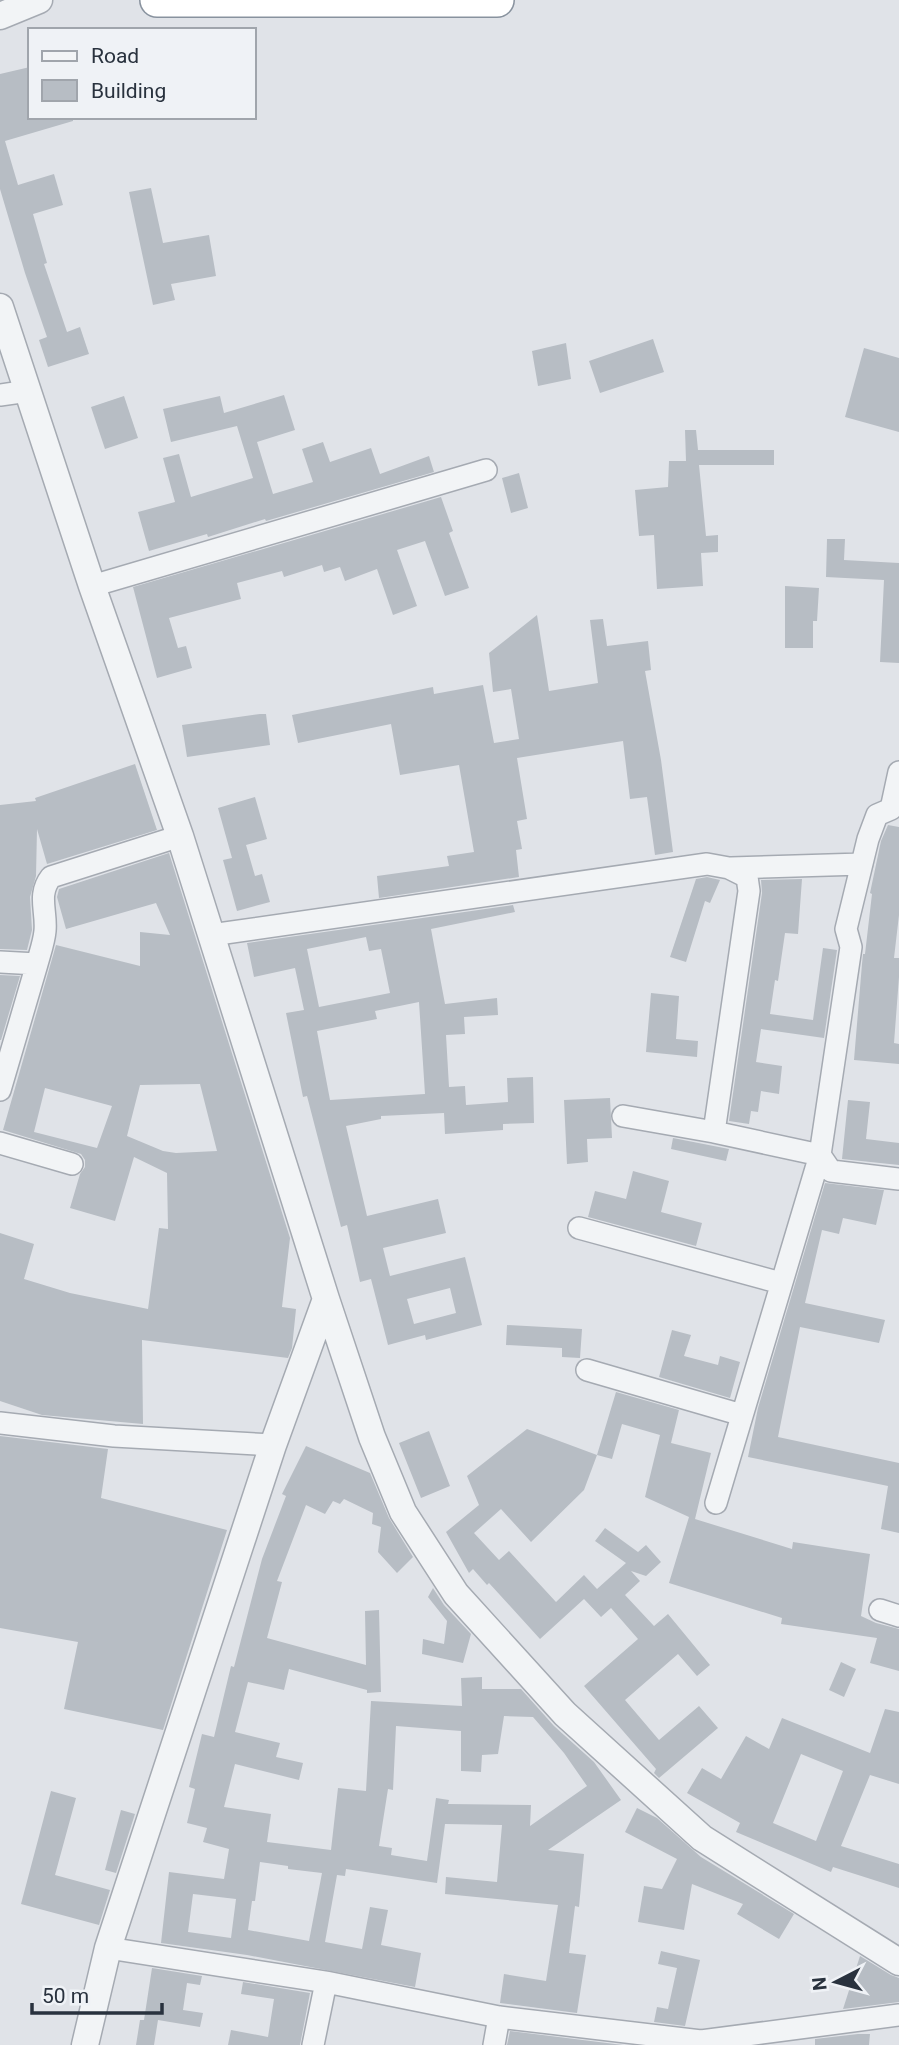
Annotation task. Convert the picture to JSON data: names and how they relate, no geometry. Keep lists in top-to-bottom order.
{
  "legend": ["Road", "Building"],
  "scale_bar": "50 m",
  "north": "left"
}
